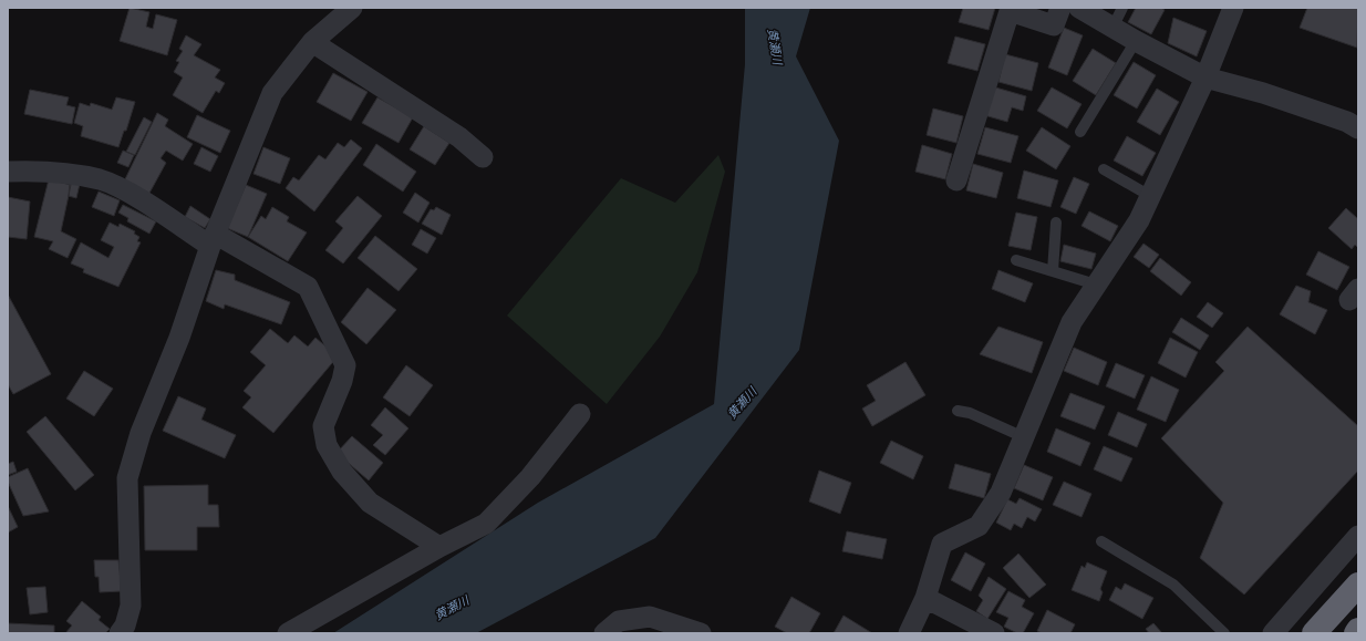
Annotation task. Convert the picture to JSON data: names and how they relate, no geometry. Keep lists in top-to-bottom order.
{
  "water": ["黄瀬川"]
}
